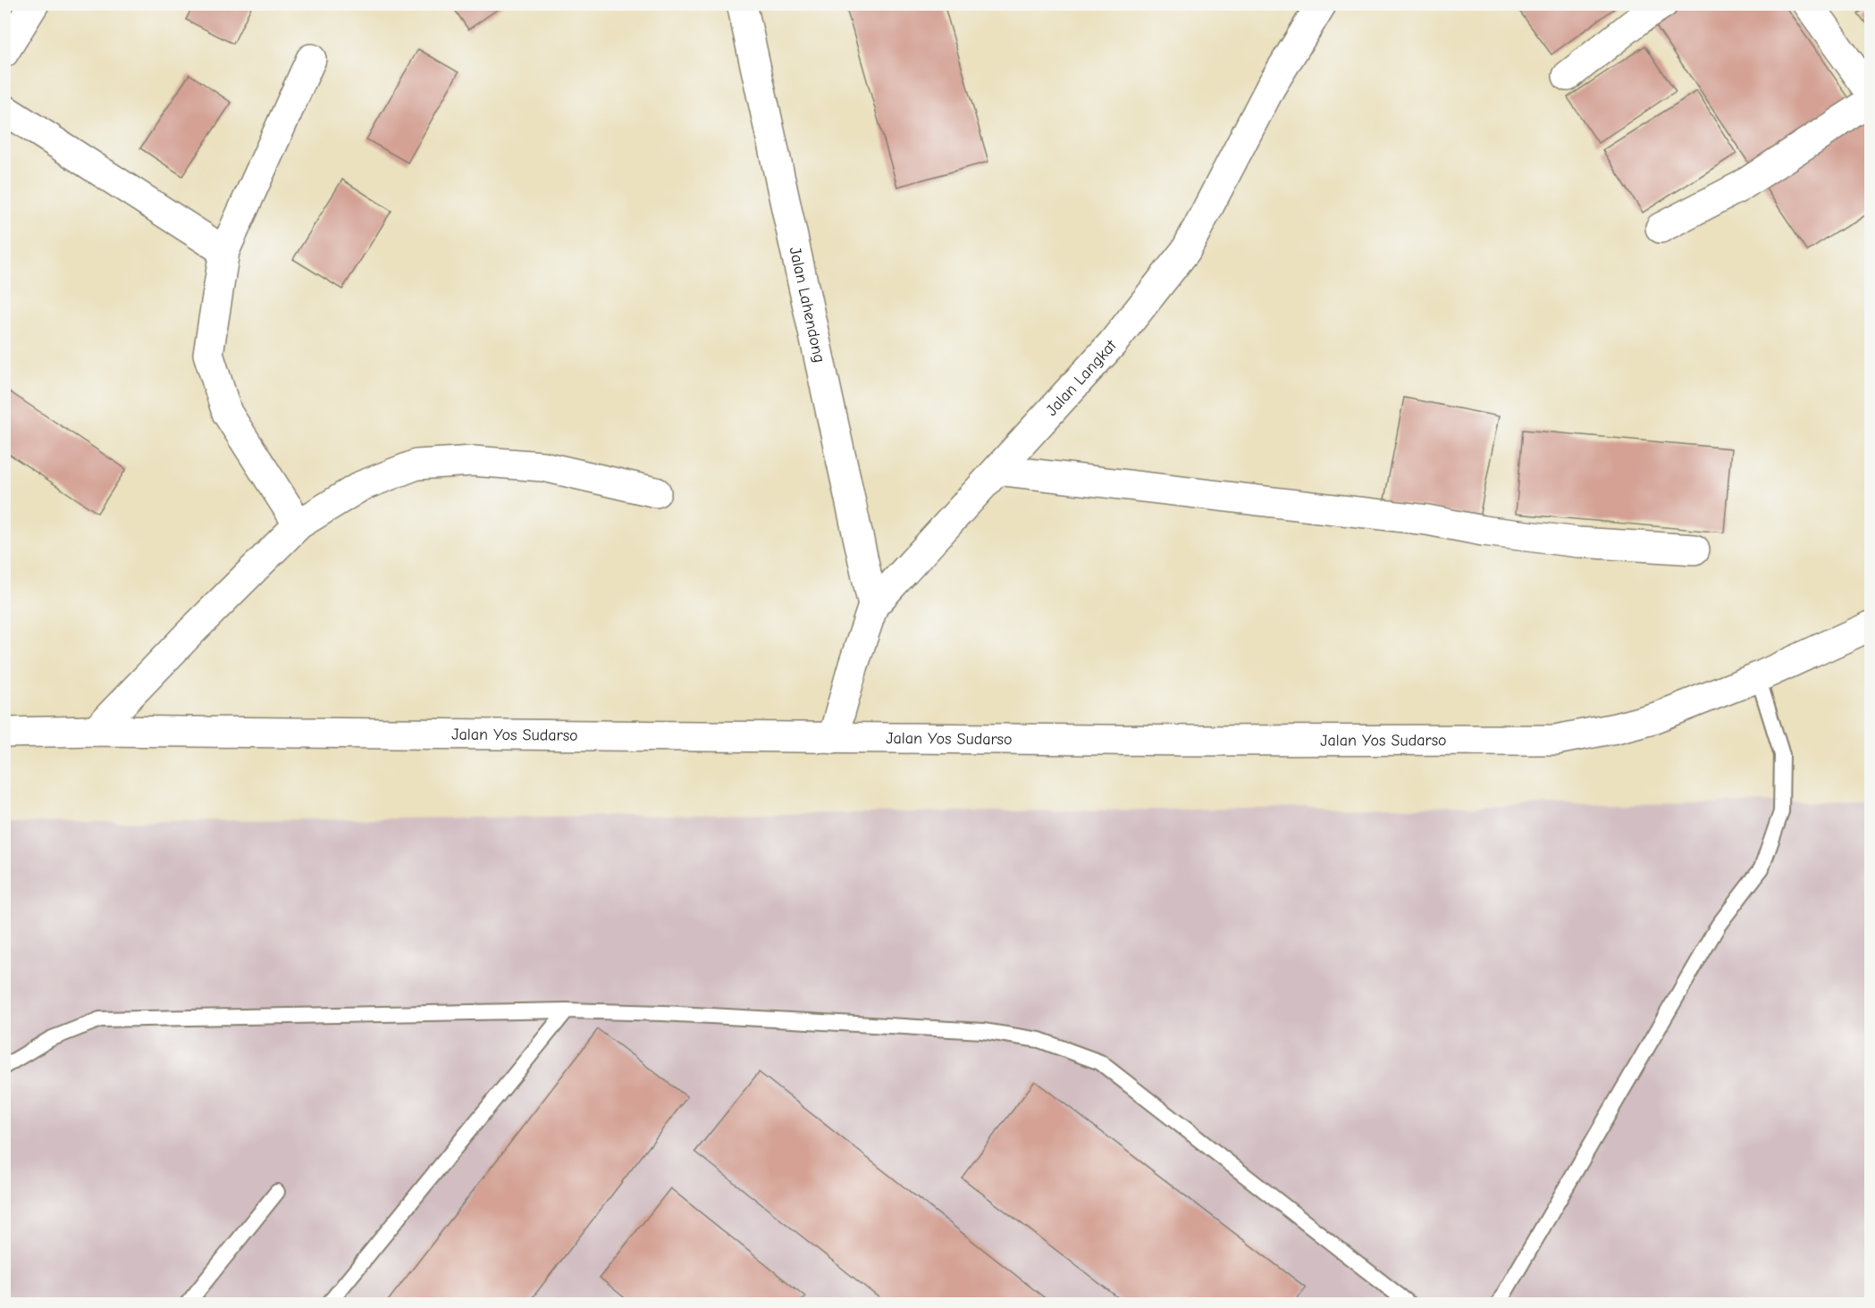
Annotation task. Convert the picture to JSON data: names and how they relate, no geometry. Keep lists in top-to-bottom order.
{
  "streets": {
    "street": ["Jalan Lahendong", "Jalan Langkat", "Jalan Yos Sudarso"]
  },
  "crossings": [
    ["Jalan Lahendong", "Jalan Langkat"],
    ["Jalan Langkat", "Jalan Yos Sudarso"]
  ]
}
